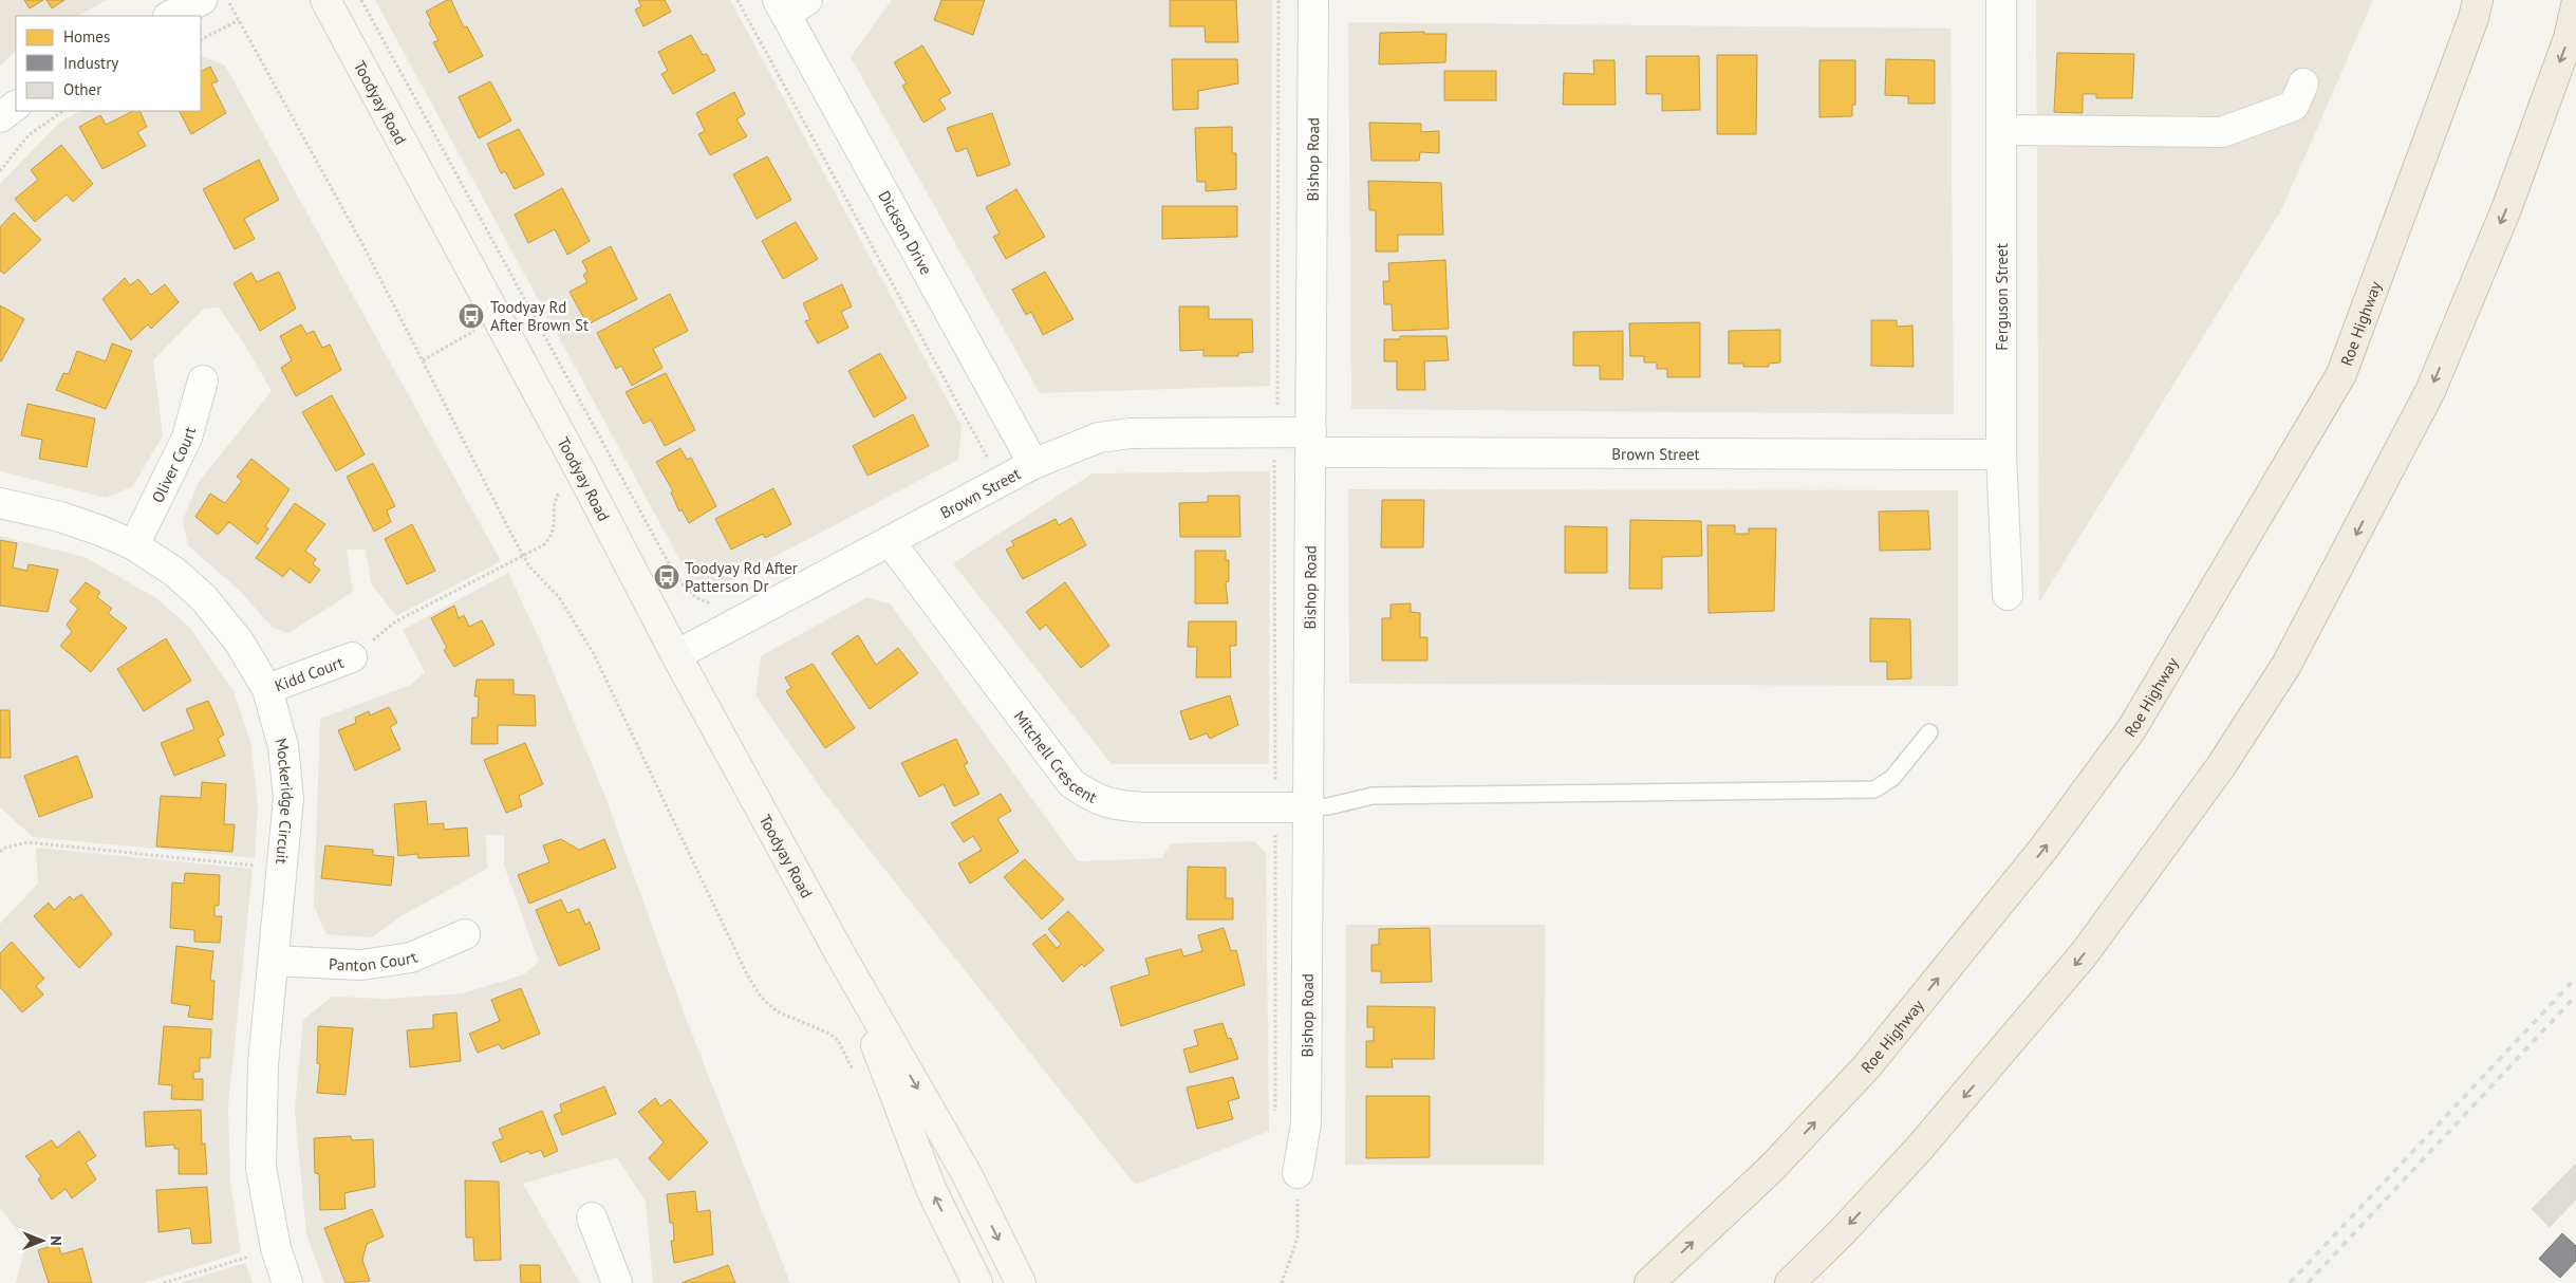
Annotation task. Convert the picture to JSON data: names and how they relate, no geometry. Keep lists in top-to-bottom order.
{
  "streets": {
    "highway": ["Roe Highway"],
    "main road": ["Toodyay Road"],
    "street": [
      "Bishop Road",
      "Dickson Drive",
      "Ferguson Street",
      "Brown Street",
      "Oliver Court",
      "Kidd Court",
      "Mitchell Crescent",
      "Mockeridge Circuit",
      "Panton Court"
    ]
  },
  "crossings": [
    ["Toodyay Road", "Brown Street"],
    ["Bishop Road", "Brown Street"],
    ["Bishop Road", "Mitchell Crescent"],
    ["Dickson Drive", "Brown Street"],
    ["Ferguson Street", "Brown Street"],
    ["Brown Street", "Mitchell Crescent"],
    ["Oliver Court", "Mockeridge Circuit"],
    ["Kidd Court", "Mockeridge Circuit"],
    ["Mockeridge Circuit", "Panton Court"]
  ],
  "places": {
    "bus stop": ["Toodyay Rd After Brown St", "Toodyay Rd After Patterson Dr"]
  },
  "legend": ["Homes", "Industry", "Other"],
  "north": "right"
}
